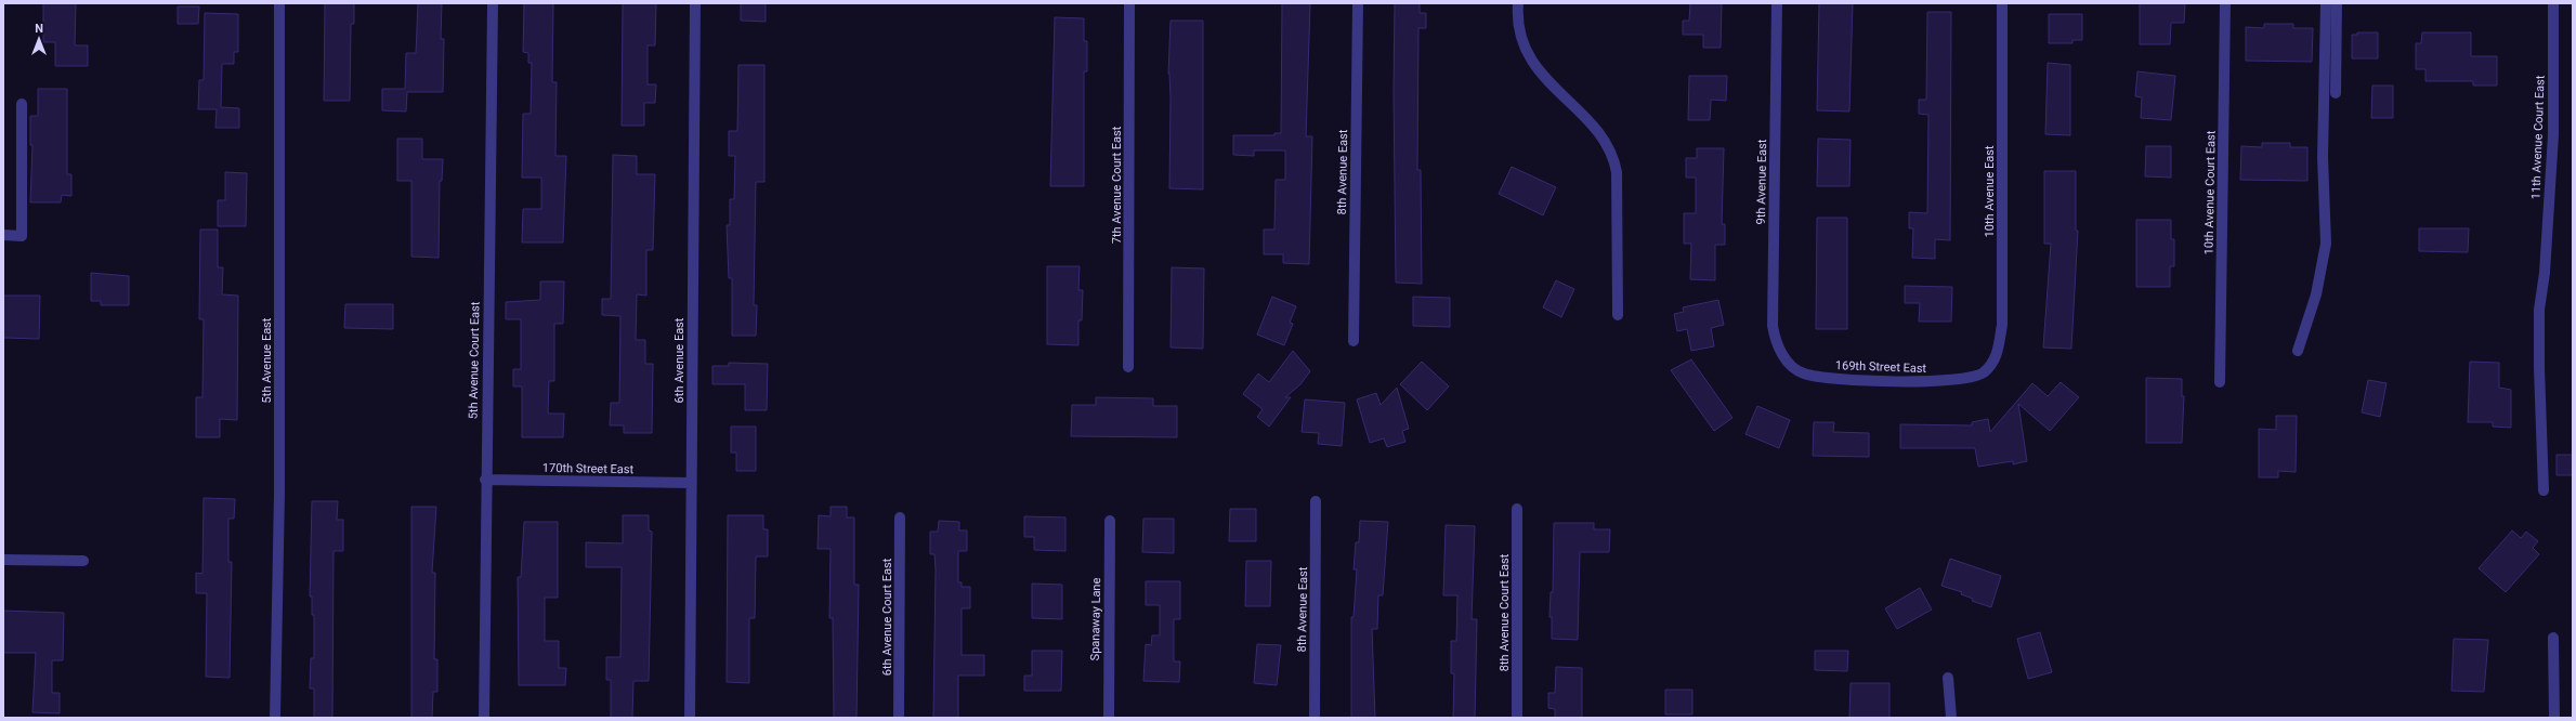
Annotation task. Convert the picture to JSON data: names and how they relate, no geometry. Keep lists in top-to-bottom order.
{
  "streets": {
    "street": [
      "11th Avenue Court East",
      "8th Avenue East",
      "9th Avenue East",
      "7th Avenue Court East",
      "10th Avenue East",
      "10th Avenue Court East",
      "5th Avenue East",
      "5th Avenue Court East",
      "6th Avenue East",
      "169th Street East",
      "170th Street East",
      "8th Avenue Court East",
      "6th Avenue Court East",
      "Spanaway Lane"
    ]
  },
  "crossings": [
    ["9th Avenue East", "169th Street East"],
    ["10th Avenue East", "169th Street East"],
    ["5th Avenue Court East", "170th Street East"],
    ["6th Avenue East", "170th Street East"]
  ],
  "north": "top"
}
